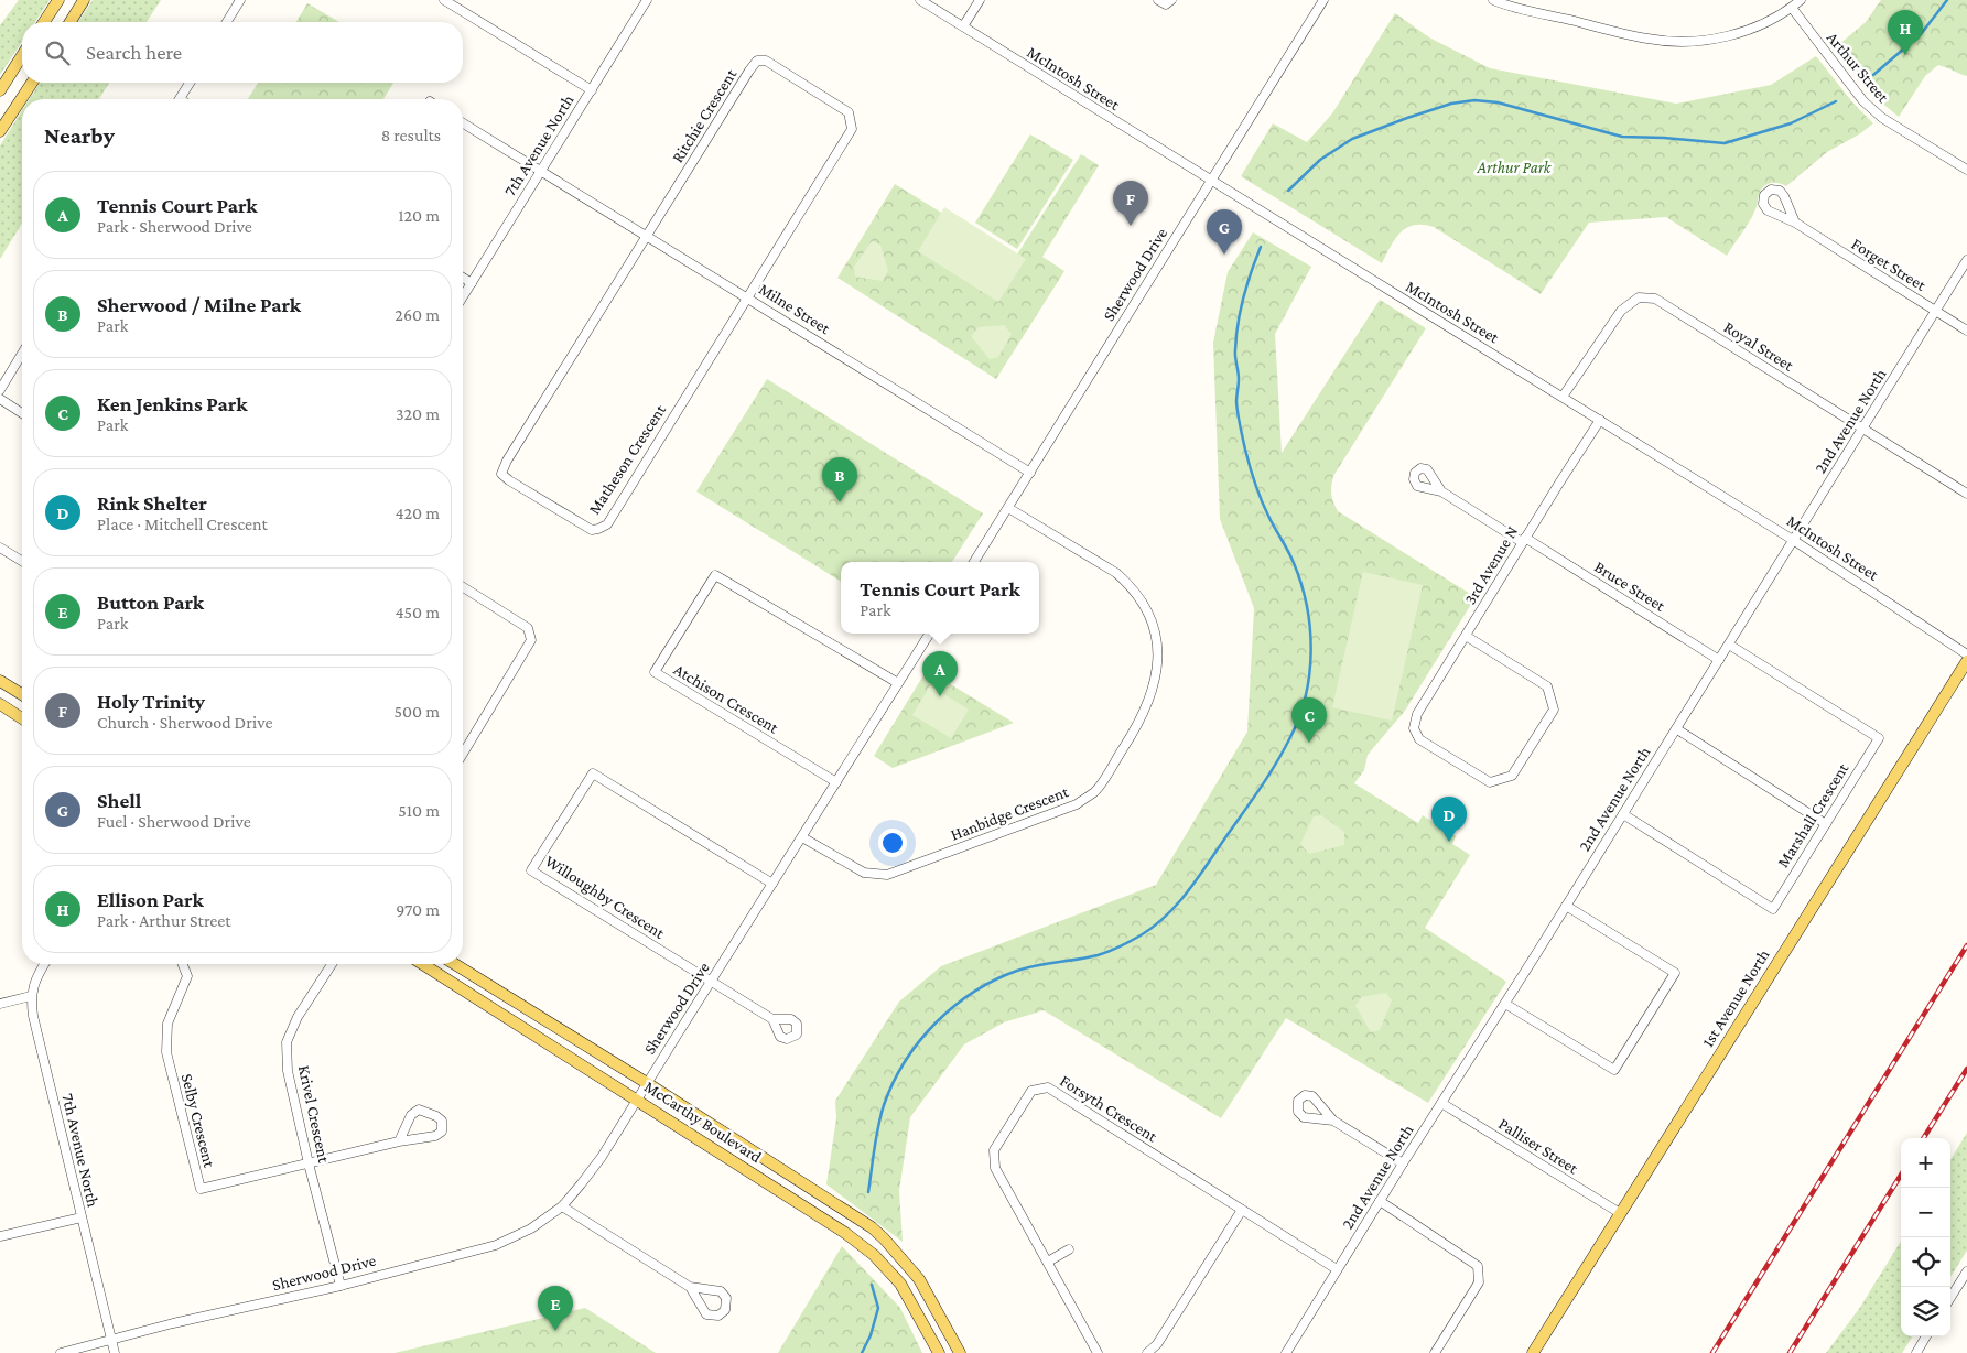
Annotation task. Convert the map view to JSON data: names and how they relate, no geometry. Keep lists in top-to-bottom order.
{
  "streets": {
    "main road": ["1st Avenue North", "McCarthy Boulevard"],
    "street": [
      "Arthur Street",
      "McIntosh Street",
      "Ritchie Crescent",
      "7th Avenue North",
      "Forget Street",
      "Sherwood Drive",
      "Milne Street",
      "Royal Street",
      "2nd Avenue North",
      "Matheson Crescent",
      "3rd Avenue N",
      "Bruce Street",
      "Atchison Crescent",
      "Hanbidge Crescent",
      "Marshall Crescent",
      "Willoughby Crescent",
      "Forsyth Crescent",
      "Krivel Crescent",
      "Selby Crescent",
      "Palliser Street"
    ]
  },
  "crossings": [
    ["McIntosh Street", "Sherwood Drive"],
    ["McIntosh Street", "Royal Street"],
    ["McIntosh Street", "2nd Avenue North"],
    ["McIntosh Street", "3rd Avenue N"],
    ["Ritchie Crescent", "Milne Street"],
    ["Ritchie Crescent", "Matheson Crescent"],
    ["7th Avenue North", "Sherwood Drive"],
    ["7th Avenue North", "Milne Street"],
    ["Forget Street", "2nd Avenue North"],
    ["Sherwood Drive", "Milne Street"],
    ["Sherwood Drive", "Atchison Crescent"],
    ["Sherwood Drive", "Hanbidge Crescent"],
    ["Sherwood Drive", "Willoughby Crescent"],
    ["Sherwood Drive", "Krivel Crescent"],
    ["Sherwood Drive", "McCarthy Boulevard"],
    ["Milne Street", "Matheson Crescent"],
    ["Royal Street", "2nd Avenue North"],
    ["2nd Avenue North", "Bruce Street"],
    ["2nd Avenue North", "Marshall Crescent"],
    ["2nd Avenue North", "Forsyth Crescent"],
    ["2nd Avenue North", "Palliser Street"],
    ["3rd Avenue N", "Bruce Street"],
    ["1st Avenue North", "Palliser Street"],
    ["Krivel Crescent", "Selby Crescent"]
  ],
  "parks": ["Arthur Park"],
  "page": {
    "pins": [
      "H",
      "F",
      "G",
      "B",
      "A",
      "C",
      "D",
      "E"
    ],
    "search": "Search here",
    "heading": ["Nearby", "8 results"],
    "list": [
      {
        "mark": "A",
        "name": "Tennis Court Park",
        "note": "Park · Sherwood Drive",
        "value": "120 m"
      },
      {
        "mark": "B",
        "name": "Sherwood / Milne Park",
        "note": "Park",
        "value": "260 m"
      },
      {
        "mark": "C",
        "name": "Ken Jenkins Park",
        "note": "Park",
        "value": "320 m"
      },
      {
        "mark": "D",
        "name": "Rink Shelter",
        "note": "Place · Mitchell Crescent",
        "value": "420 m"
      },
      {
        "mark": "E",
        "name": "Button Park",
        "note": "Park",
        "value": "450 m"
      },
      {
        "mark": "F",
        "name": "Holy Trinity",
        "note": "Church · Sherwood Drive",
        "value": "500 m"
      },
      {
        "mark": "G",
        "name": "Shell",
        "note": "Fuel · Sherwood Drive",
        "value": "510 m"
      },
      {
        "mark": "H",
        "name": "Ellison Park",
        "note": "Park · Arthur Street",
        "value": "970 m"
      }
    ],
    "popup": ["Tennis Court Park", "Park"],
    "map_buttons": ["+", "−"]
  }
}
